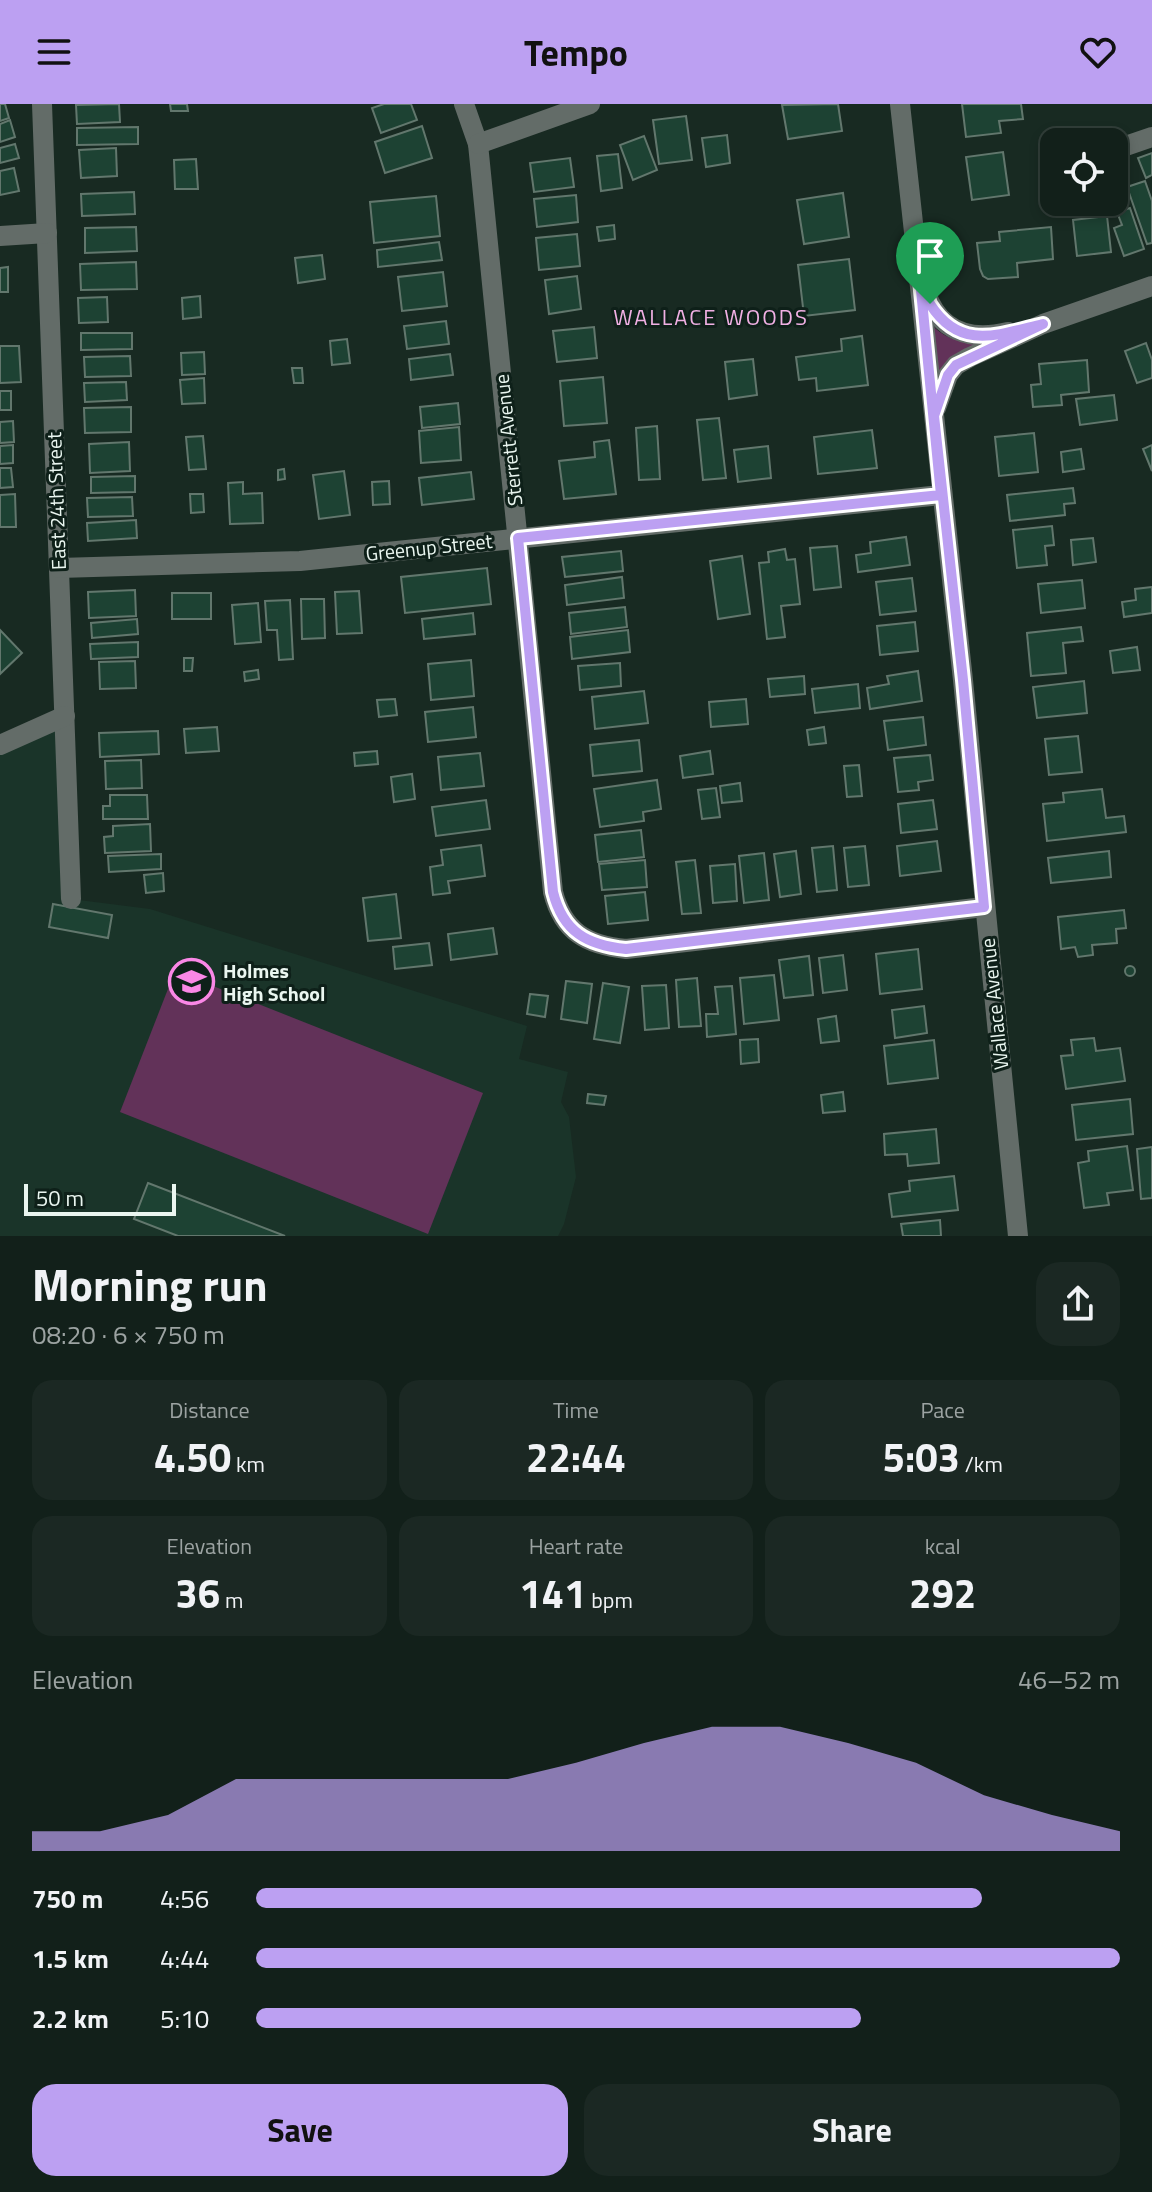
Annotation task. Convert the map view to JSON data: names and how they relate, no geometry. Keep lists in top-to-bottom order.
{
  "streets": {
    "street": [
      "Sterrett Avenue",
      "East 24th Street",
      "Greenup Street",
      "Wallace Avenue"
    ]
  },
  "crossings": [
    ["Sterrett Avenue", "Greenup Street"],
    ["Sterrett Avenue", "Wallace Avenue"],
    ["East 24th Street", "Greenup Street"],
    ["Greenup Street", "Wallace Avenue"]
  ],
  "districts": ["WALLACE WOODS"],
  "places": {
    "school or university": ["Holmes High School"]
  },
  "scale_bar": "50 m",
  "page": {
    "header": "Tempo",
    "scale": "50 m",
    "heading": ["Morning run", "08:20 · 6 × 750 m"],
    "stats": [
      ["Distance", "4.50 km"],
      ["Time", "22:44"],
      ["Pace", "5:03 /km"],
      ["Elevation", "36 m"],
      ["Heart rate", "141 bpm"],
      ["kcal", "292"]
    ],
    "chart": ["Elevation", "46–52 m"],
    "list": [
      {
        "name": "750 m",
        "note": "4:56"
      },
      {
        "name": "1.5 km",
        "note": "4:44"
      },
      {
        "name": "2.2 km",
        "note": "5:10"
      }
    ],
    "buttons": ["Save", "Share"]
  }
}
